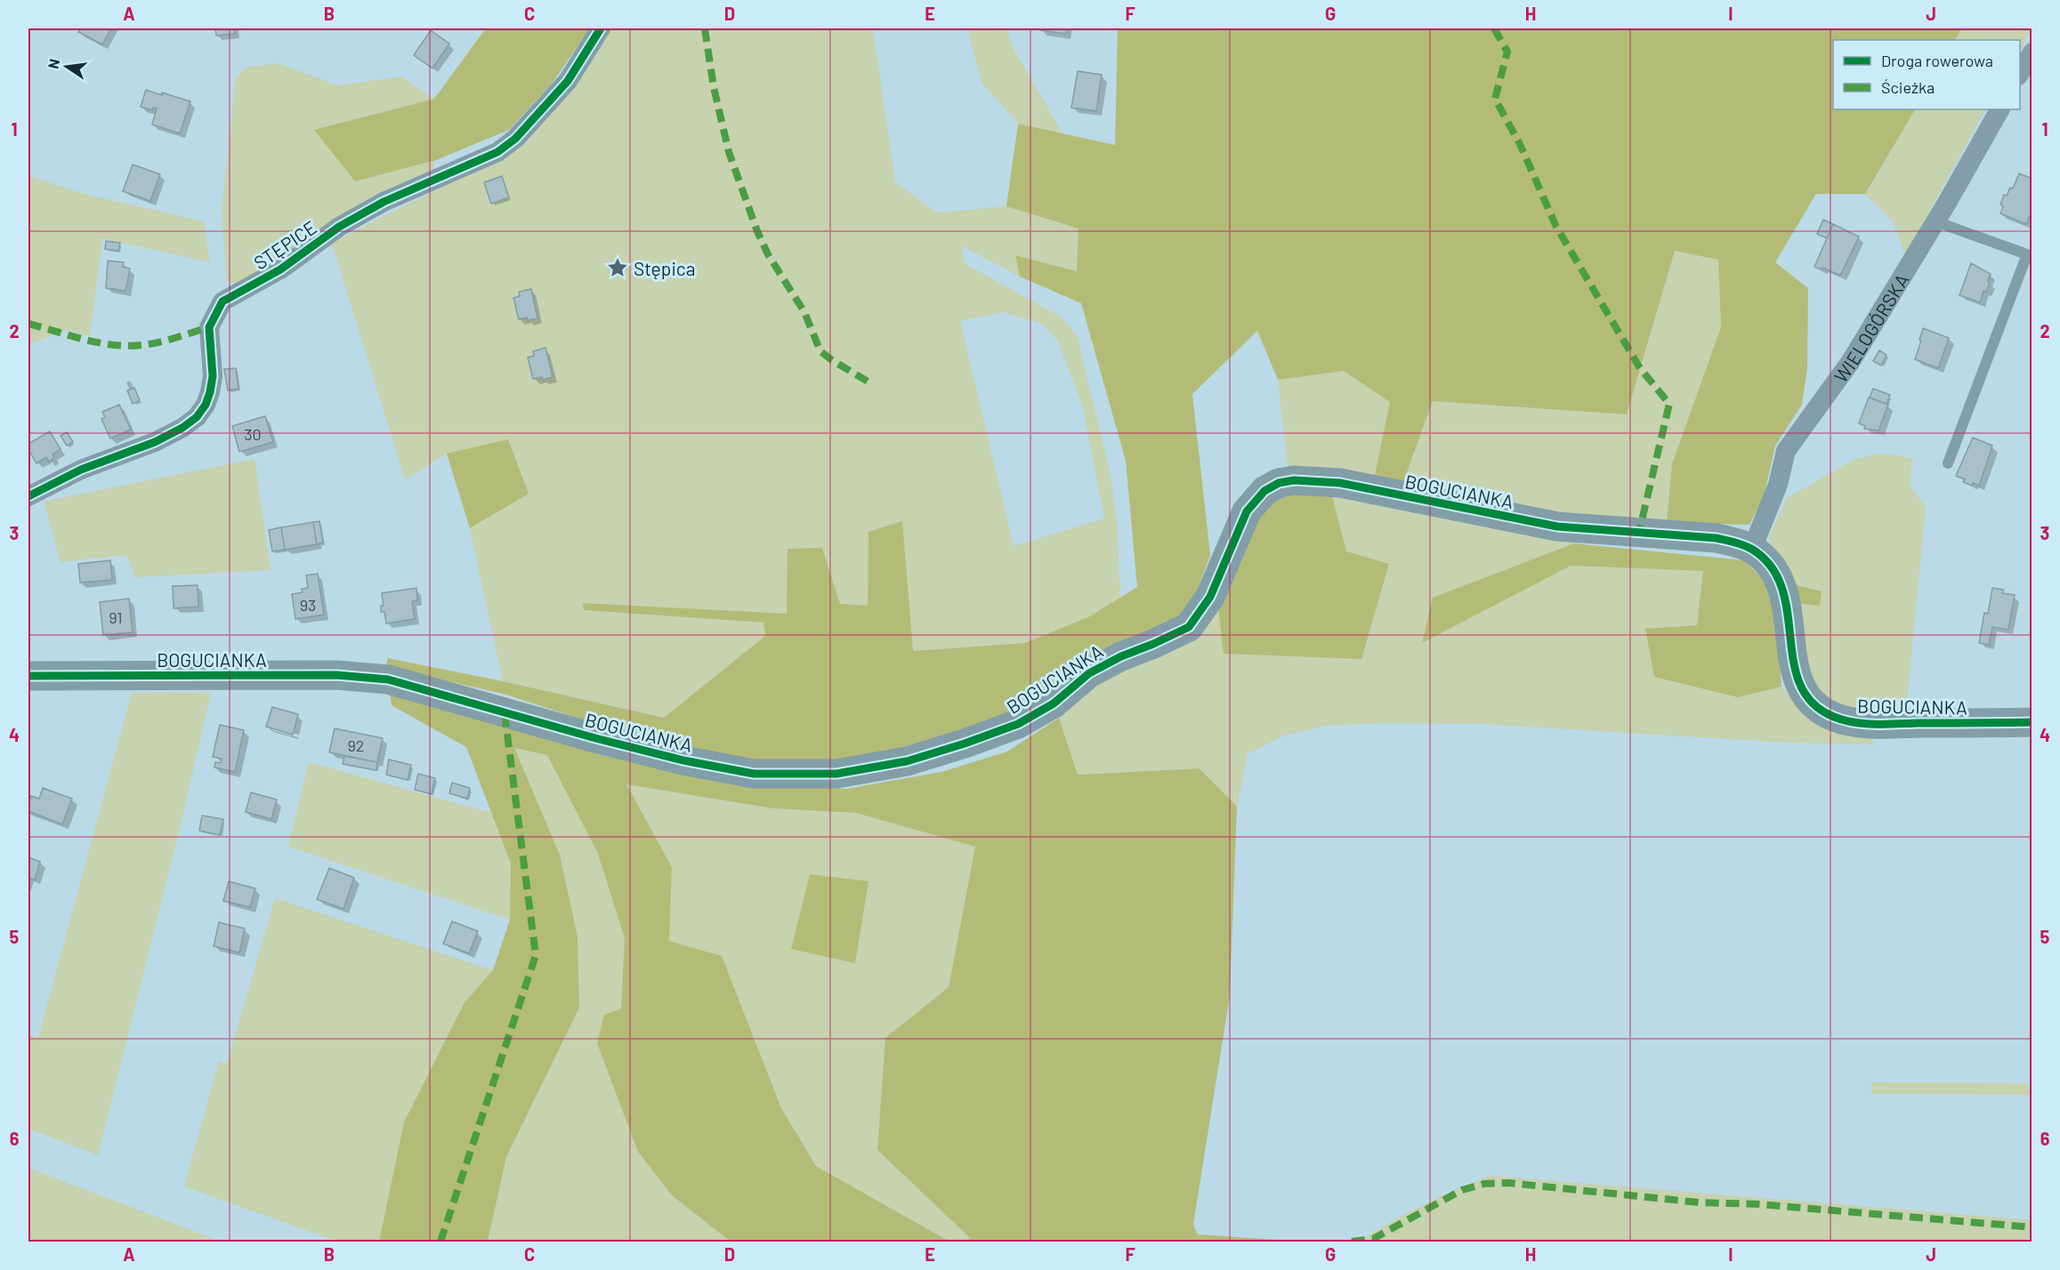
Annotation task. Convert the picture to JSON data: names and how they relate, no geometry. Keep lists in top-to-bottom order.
{
  "streets": {
    "street": ["STĘPICE", "WIELOGÓRSKA", "BOGUCIANKA"]
  },
  "crossings": [
    ["WIELOGÓRSKA", "BOGUCIANKA"]
  ],
  "places": {
    "place": ["Stępica"]
  },
  "house_numbers": [
    "30",
    "93",
    "91",
    "92"
  ],
  "legend": ["Droga rowerowa", "Ścieżka"],
  "north": "left",
  "grid": {
    "columns": [
      "A",
      "B",
      "C",
      "D",
      "E",
      "F",
      "G",
      "H",
      "I",
      "J"
    ],
    "rows": [
      "1",
      "2",
      "3",
      "4",
      "5",
      "6"
    ]
  }
}
